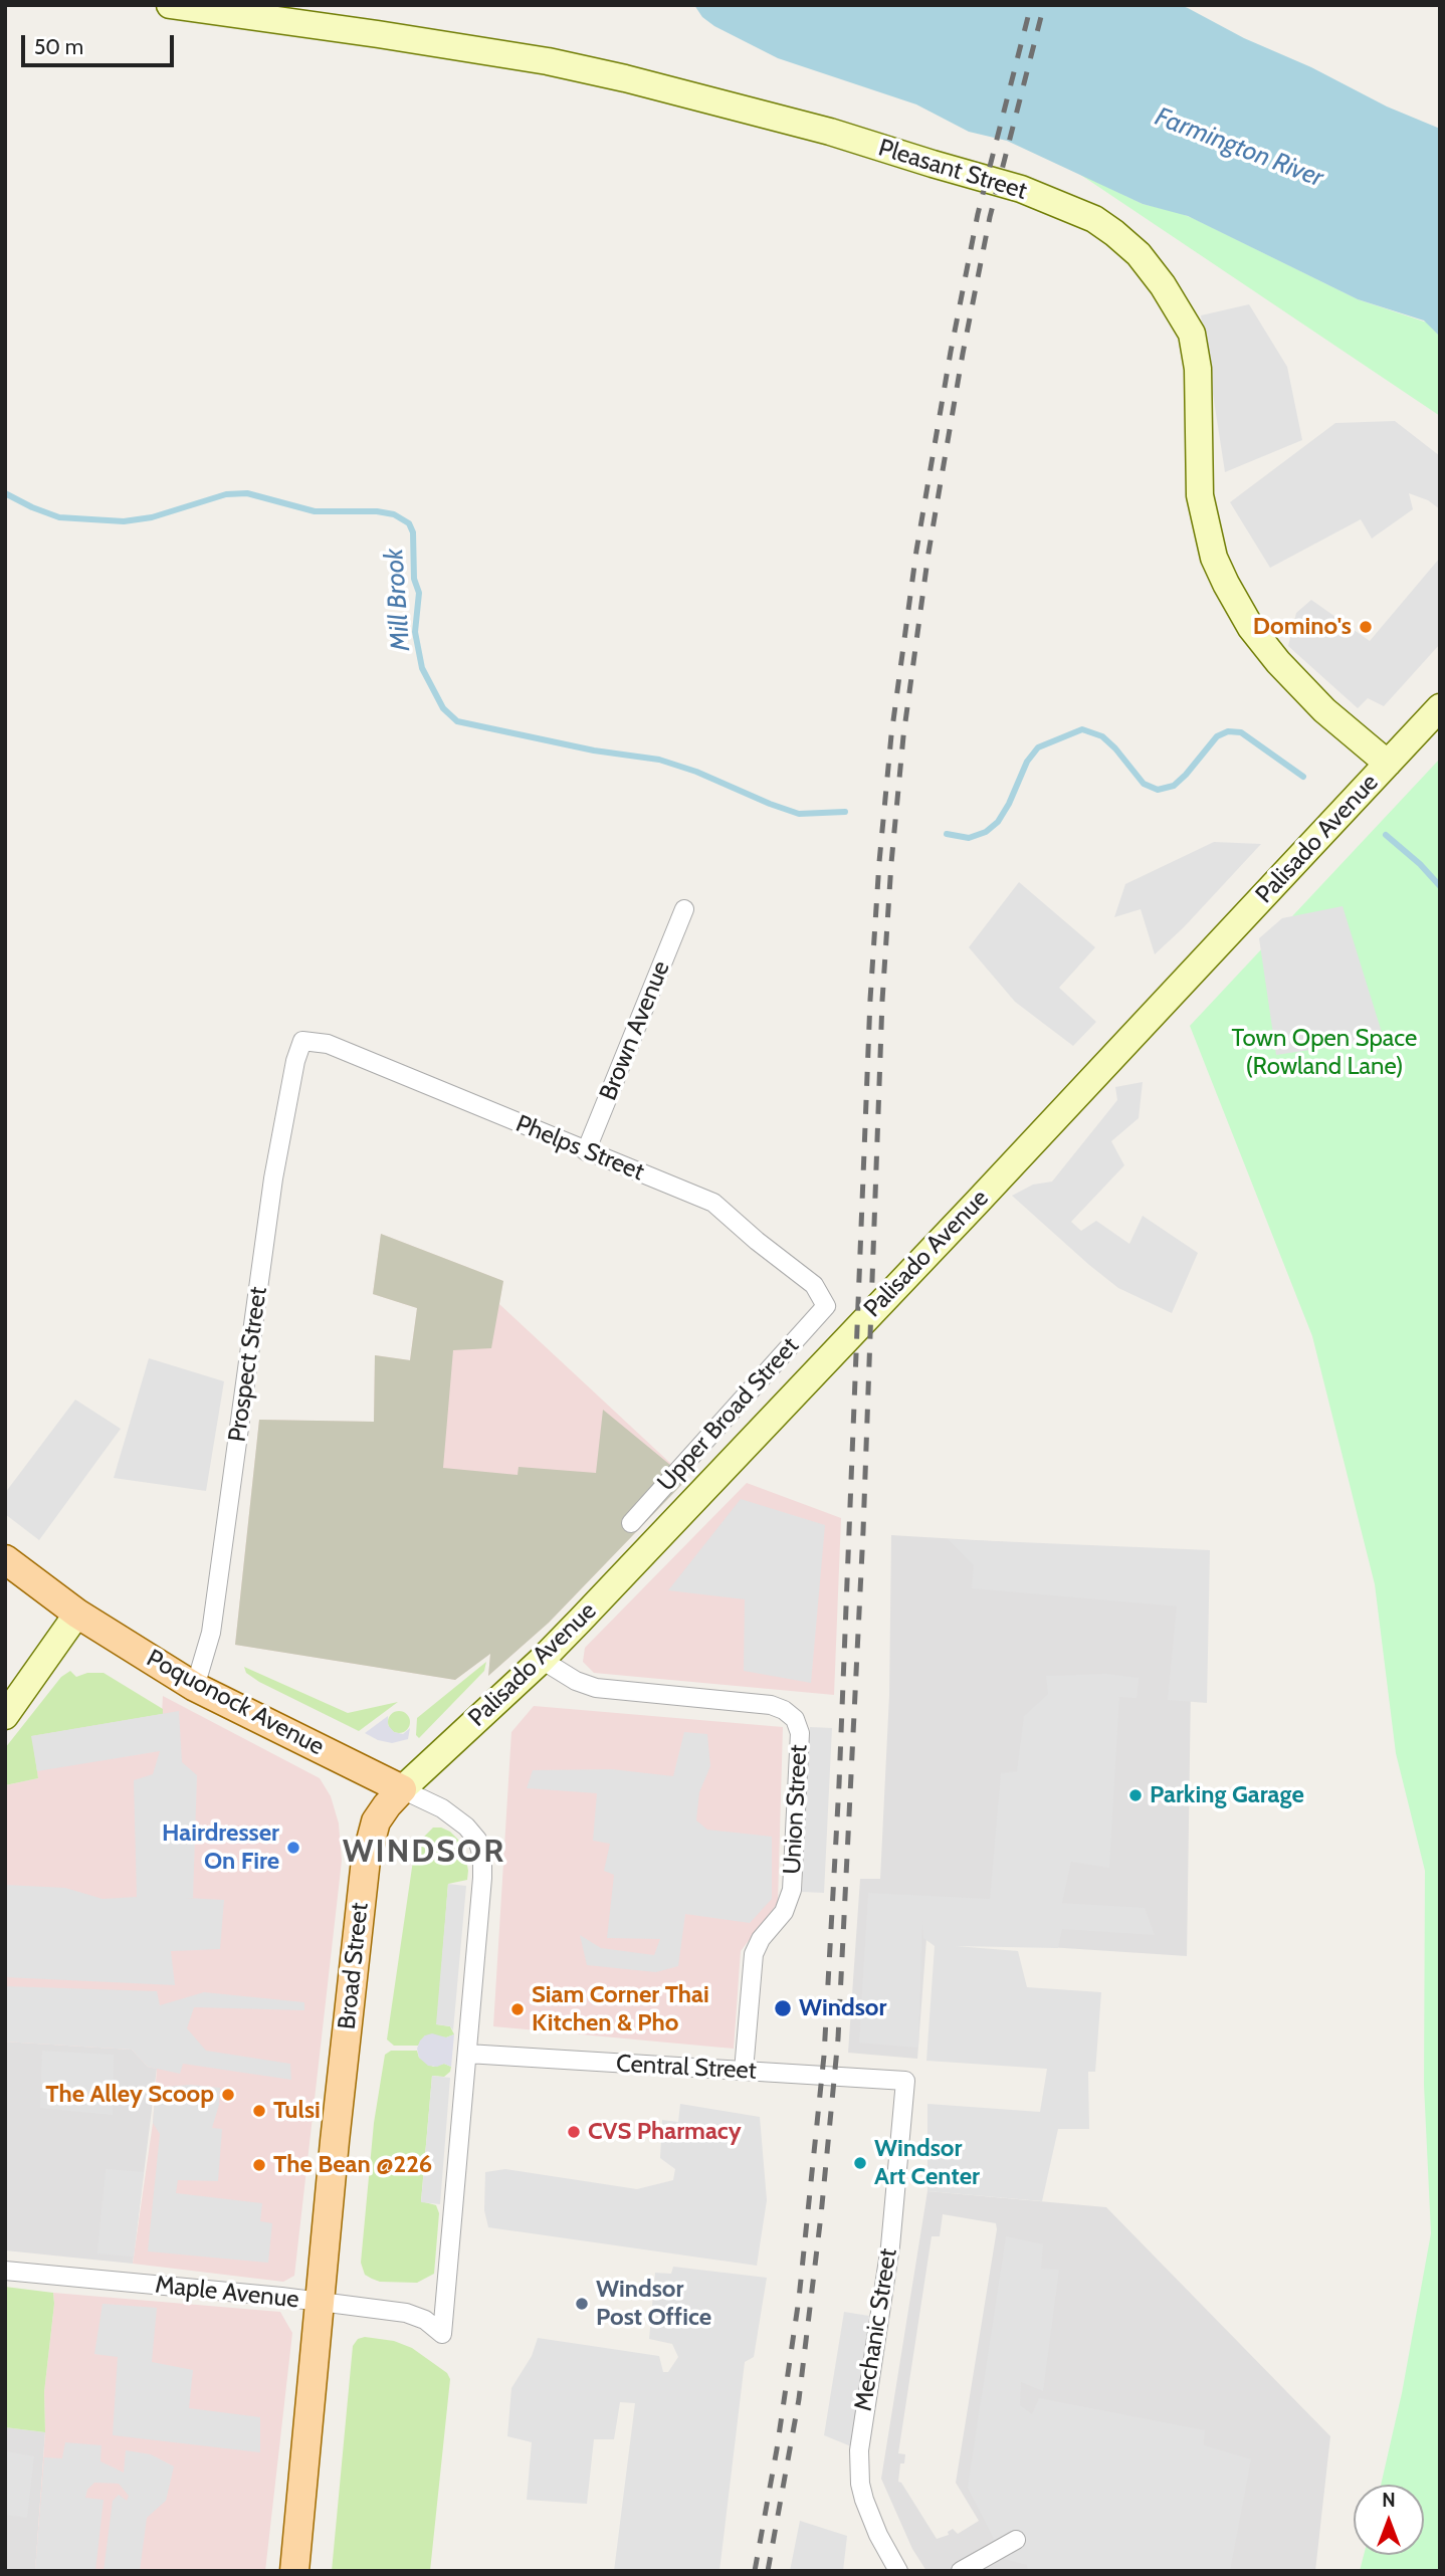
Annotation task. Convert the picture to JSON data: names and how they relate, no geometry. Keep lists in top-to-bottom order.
{
  "streets": {
    "main road": [
      "Pleasant Street",
      "Palisado Avenue",
      "Poquonock Avenue",
      "Broad Street"
    ],
    "street": [
      "Brown Avenue",
      "Phelps Street",
      "Prospect Street",
      "Upper Broad Street",
      "Union Street",
      "Central Street",
      "Maple Avenue",
      "Mechanic Street"
    ]
  },
  "crossings": [
    ["Pleasant Street", "Palisado Avenue"],
    ["Palisado Avenue", "Poquonock Avenue"],
    ["Palisado Avenue", "Union Street"],
    ["Palisado Avenue", "Broad Street"],
    ["Brown Avenue", "Phelps Street"],
    ["Phelps Street", "Prospect Street"],
    ["Phelps Street", "Upper Broad Street"],
    ["Prospect Street", "Poquonock Avenue"],
    ["Poquonock Avenue", "Broad Street"],
    ["Union Street", "Central Street"],
    ["Broad Street", "Maple Avenue"],
    ["Central Street", "Maple Avenue"],
    ["Central Street", "Mechanic Street"]
  ],
  "districts": ["WINDSOR"],
  "water": ["Farmington River", "Mill Brook"],
  "parks": ["Town Open Space (Rowland Lane)"],
  "places": [
    "Domino's",
    "Parking Garage",
    "Hairdresser On Fire",
    "Windsor",
    "Siam Corner Thai Kitchen & Pho",
    "The Alley Scoop",
    "Tulsi",
    "CVS Pharmacy",
    "Windsor Art Center",
    "The Bean @226",
    "Windsor Post Office"
  ],
  "scale_bar": "50 m",
  "north": "top"
}
